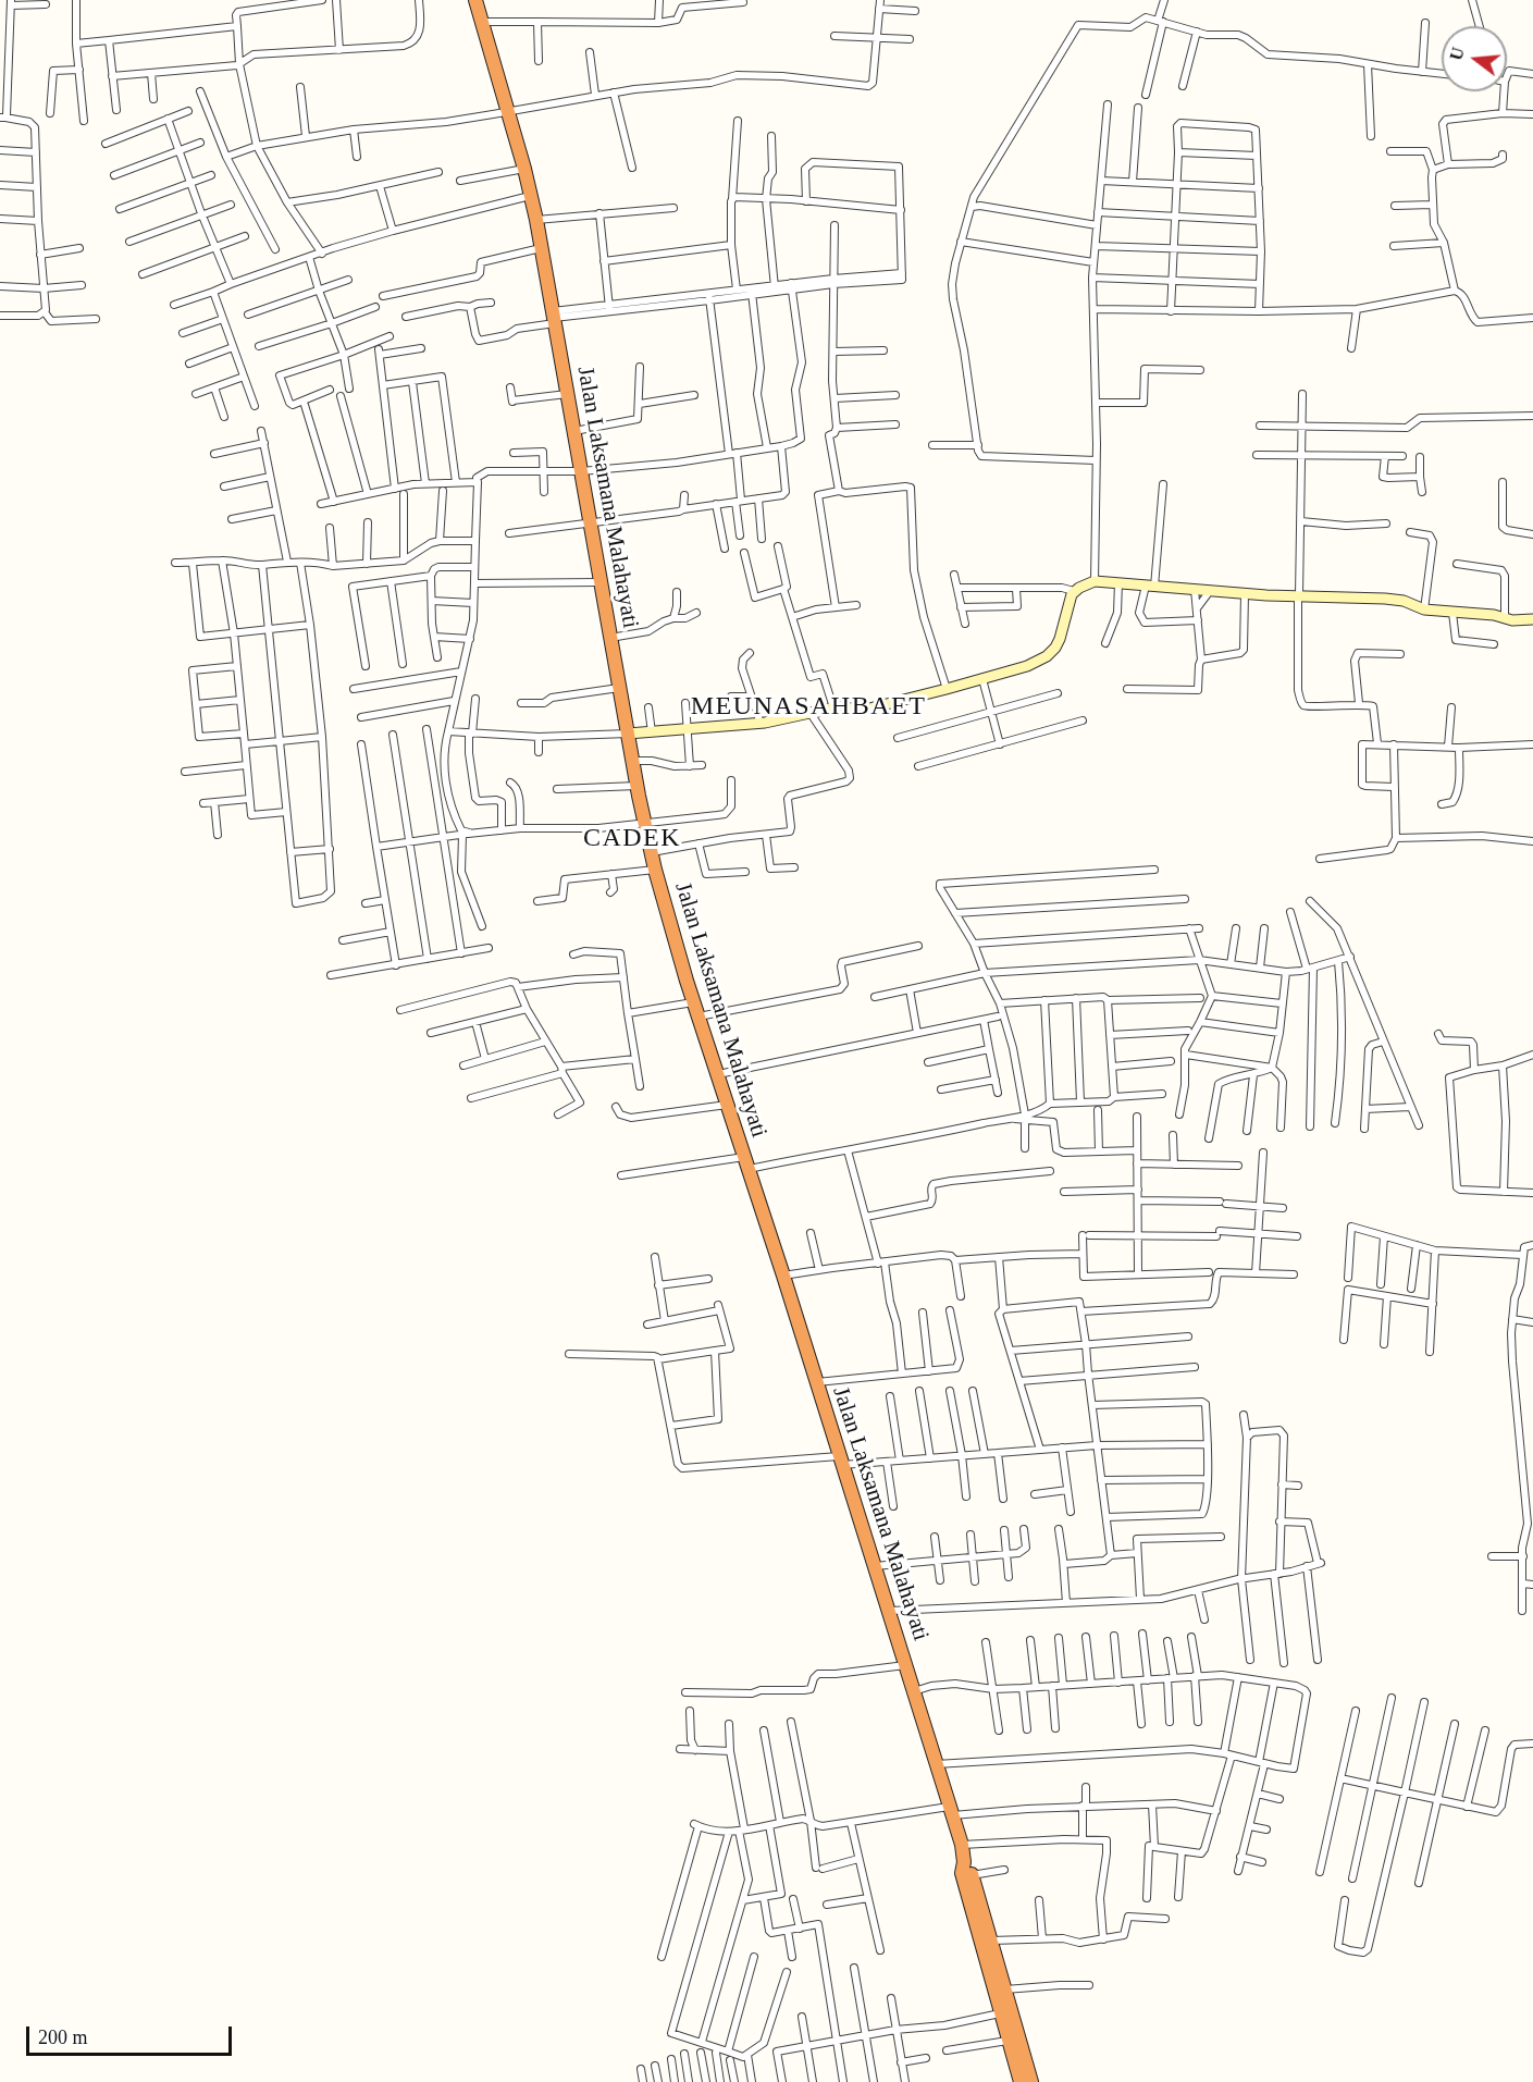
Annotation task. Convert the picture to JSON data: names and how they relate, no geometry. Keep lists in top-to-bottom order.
{
  "streets": {
    "highway": ["Jalan Laksamana Malahayati"]
  },
  "districts": ["MEUNASAHBAET", "CADEK"],
  "scale_bar": "200 m",
  "north": "left"
}
